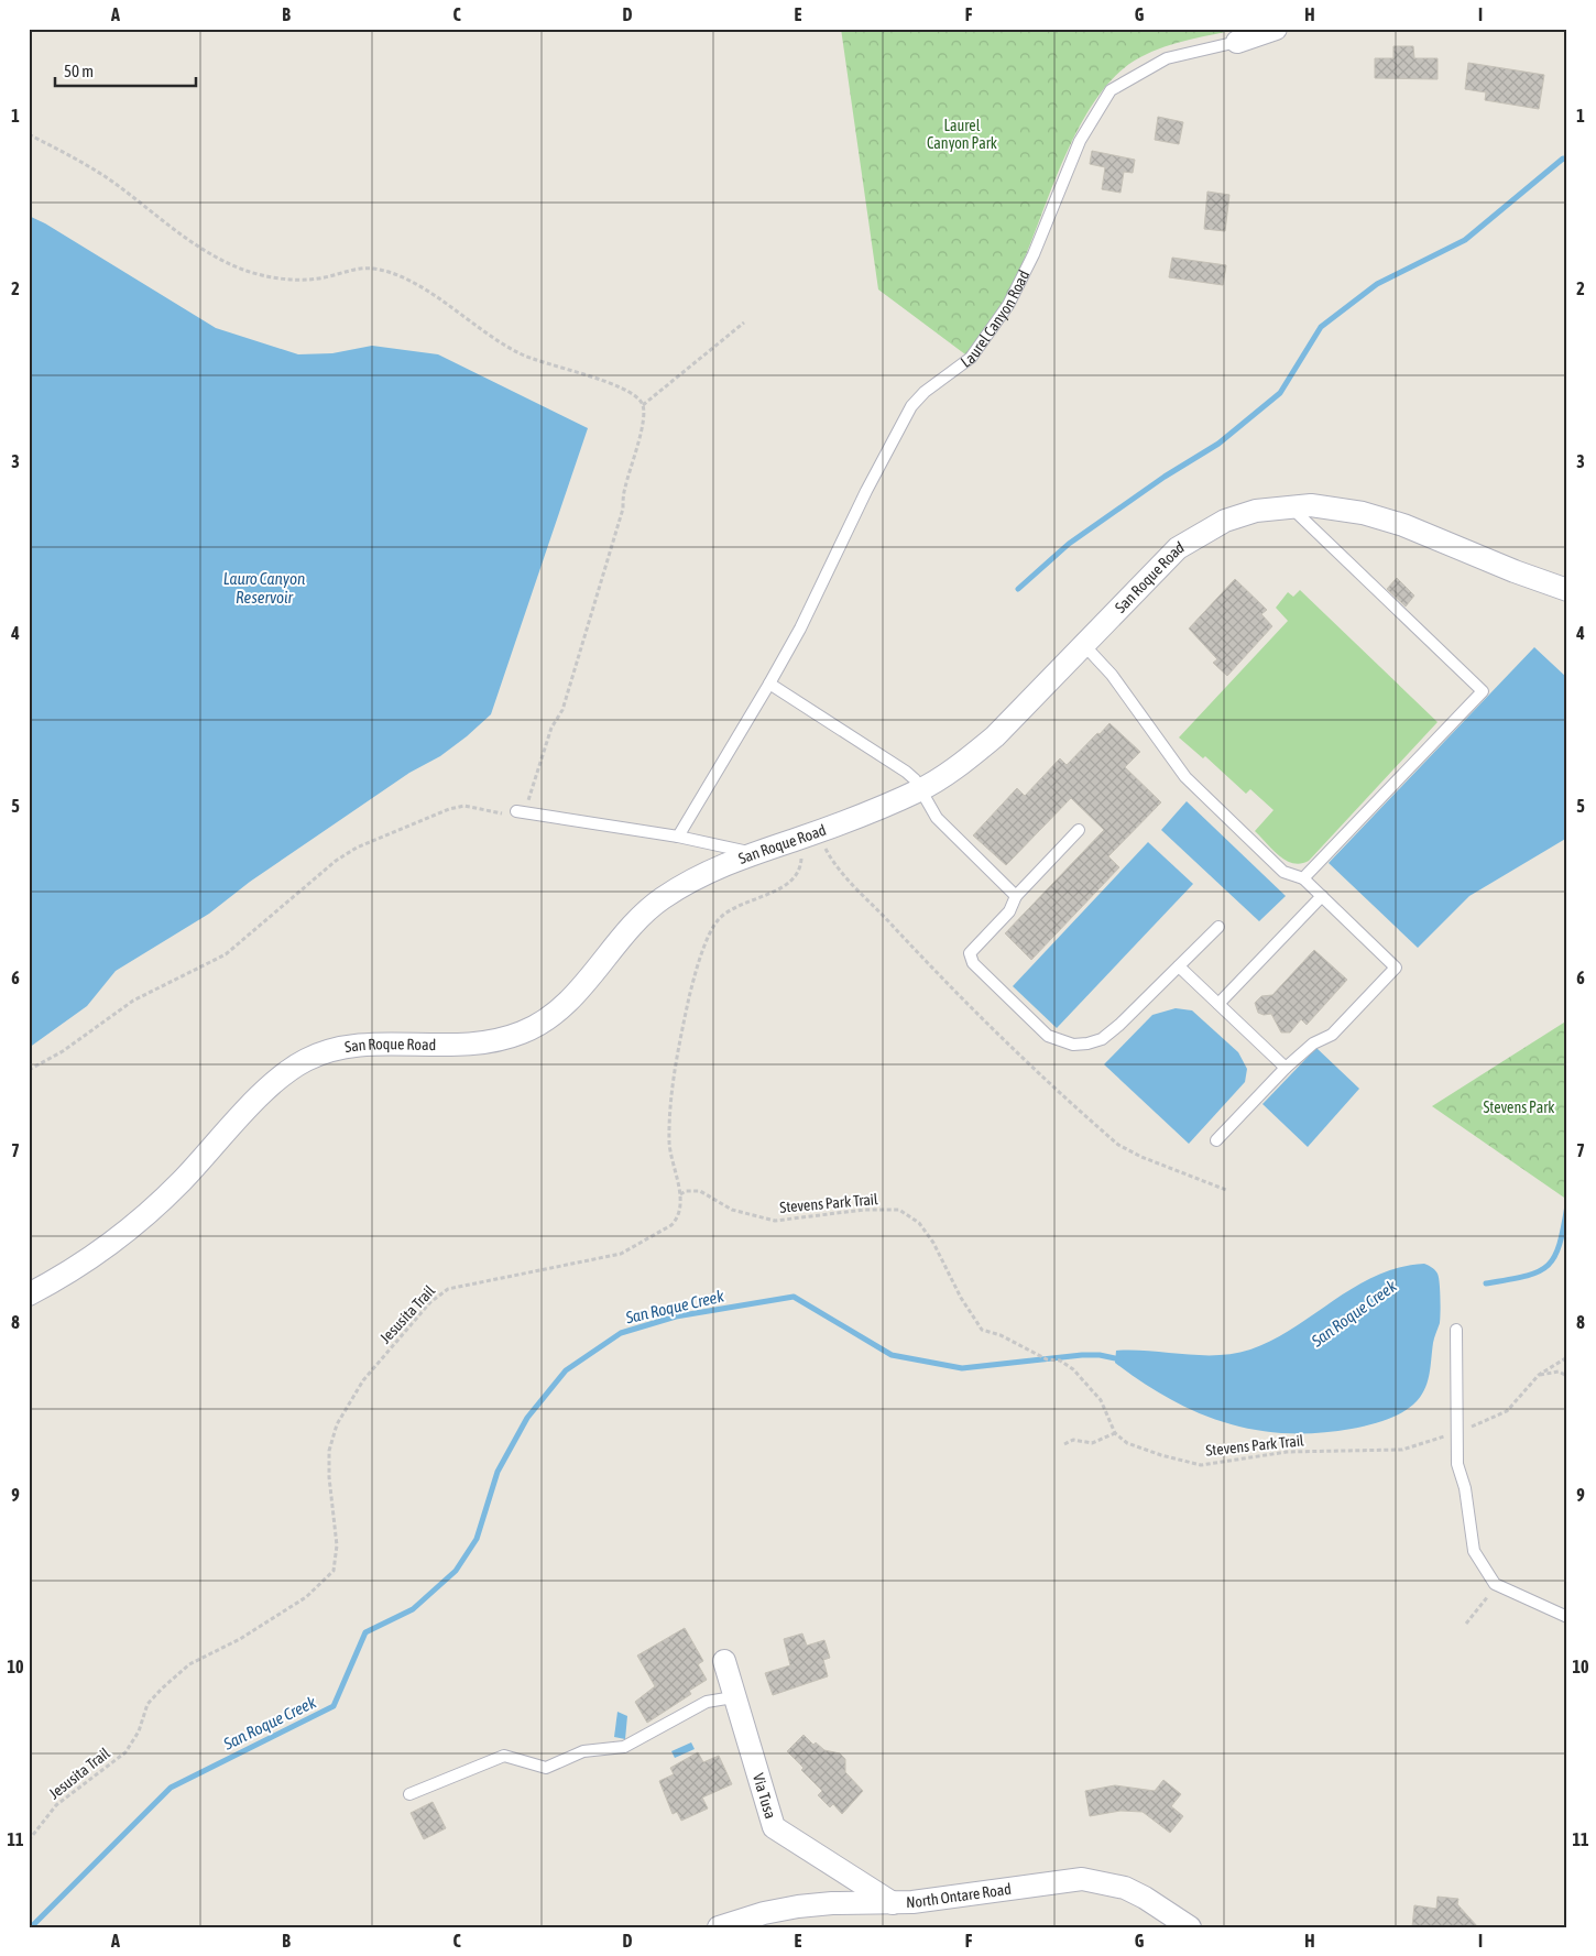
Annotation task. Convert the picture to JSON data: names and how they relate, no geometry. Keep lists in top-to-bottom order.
{
  "streets": {
    "street": [
      "Laurel Canyon Road",
      "San Roque Road",
      "Via Tusa",
      "North Ontare Road"
    ],
    "path": ["Stevens Park Trail", "Jesusita Trail"]
  },
  "crossings": [
    ["San Roque Road", "Jesusita Trail"],
    ["Stevens Park Trail", "Jesusita Trail"],
    ["Via Tusa", "North Ontare Road"]
  ],
  "water": ["Lauro Canyon Reservoir", "San Roque Creek"],
  "parks": ["Laurel Canyon Park", "Stevens Park"],
  "scale_bar": "50 m",
  "grid": {
    "columns": [
      "A",
      "B",
      "C",
      "D",
      "E",
      "F",
      "G",
      "H",
      "I"
    ],
    "rows": [
      "1",
      "2",
      "3",
      "4",
      "5",
      "6",
      "7",
      "8",
      "9",
      "10",
      "11"
    ]
  }
}
